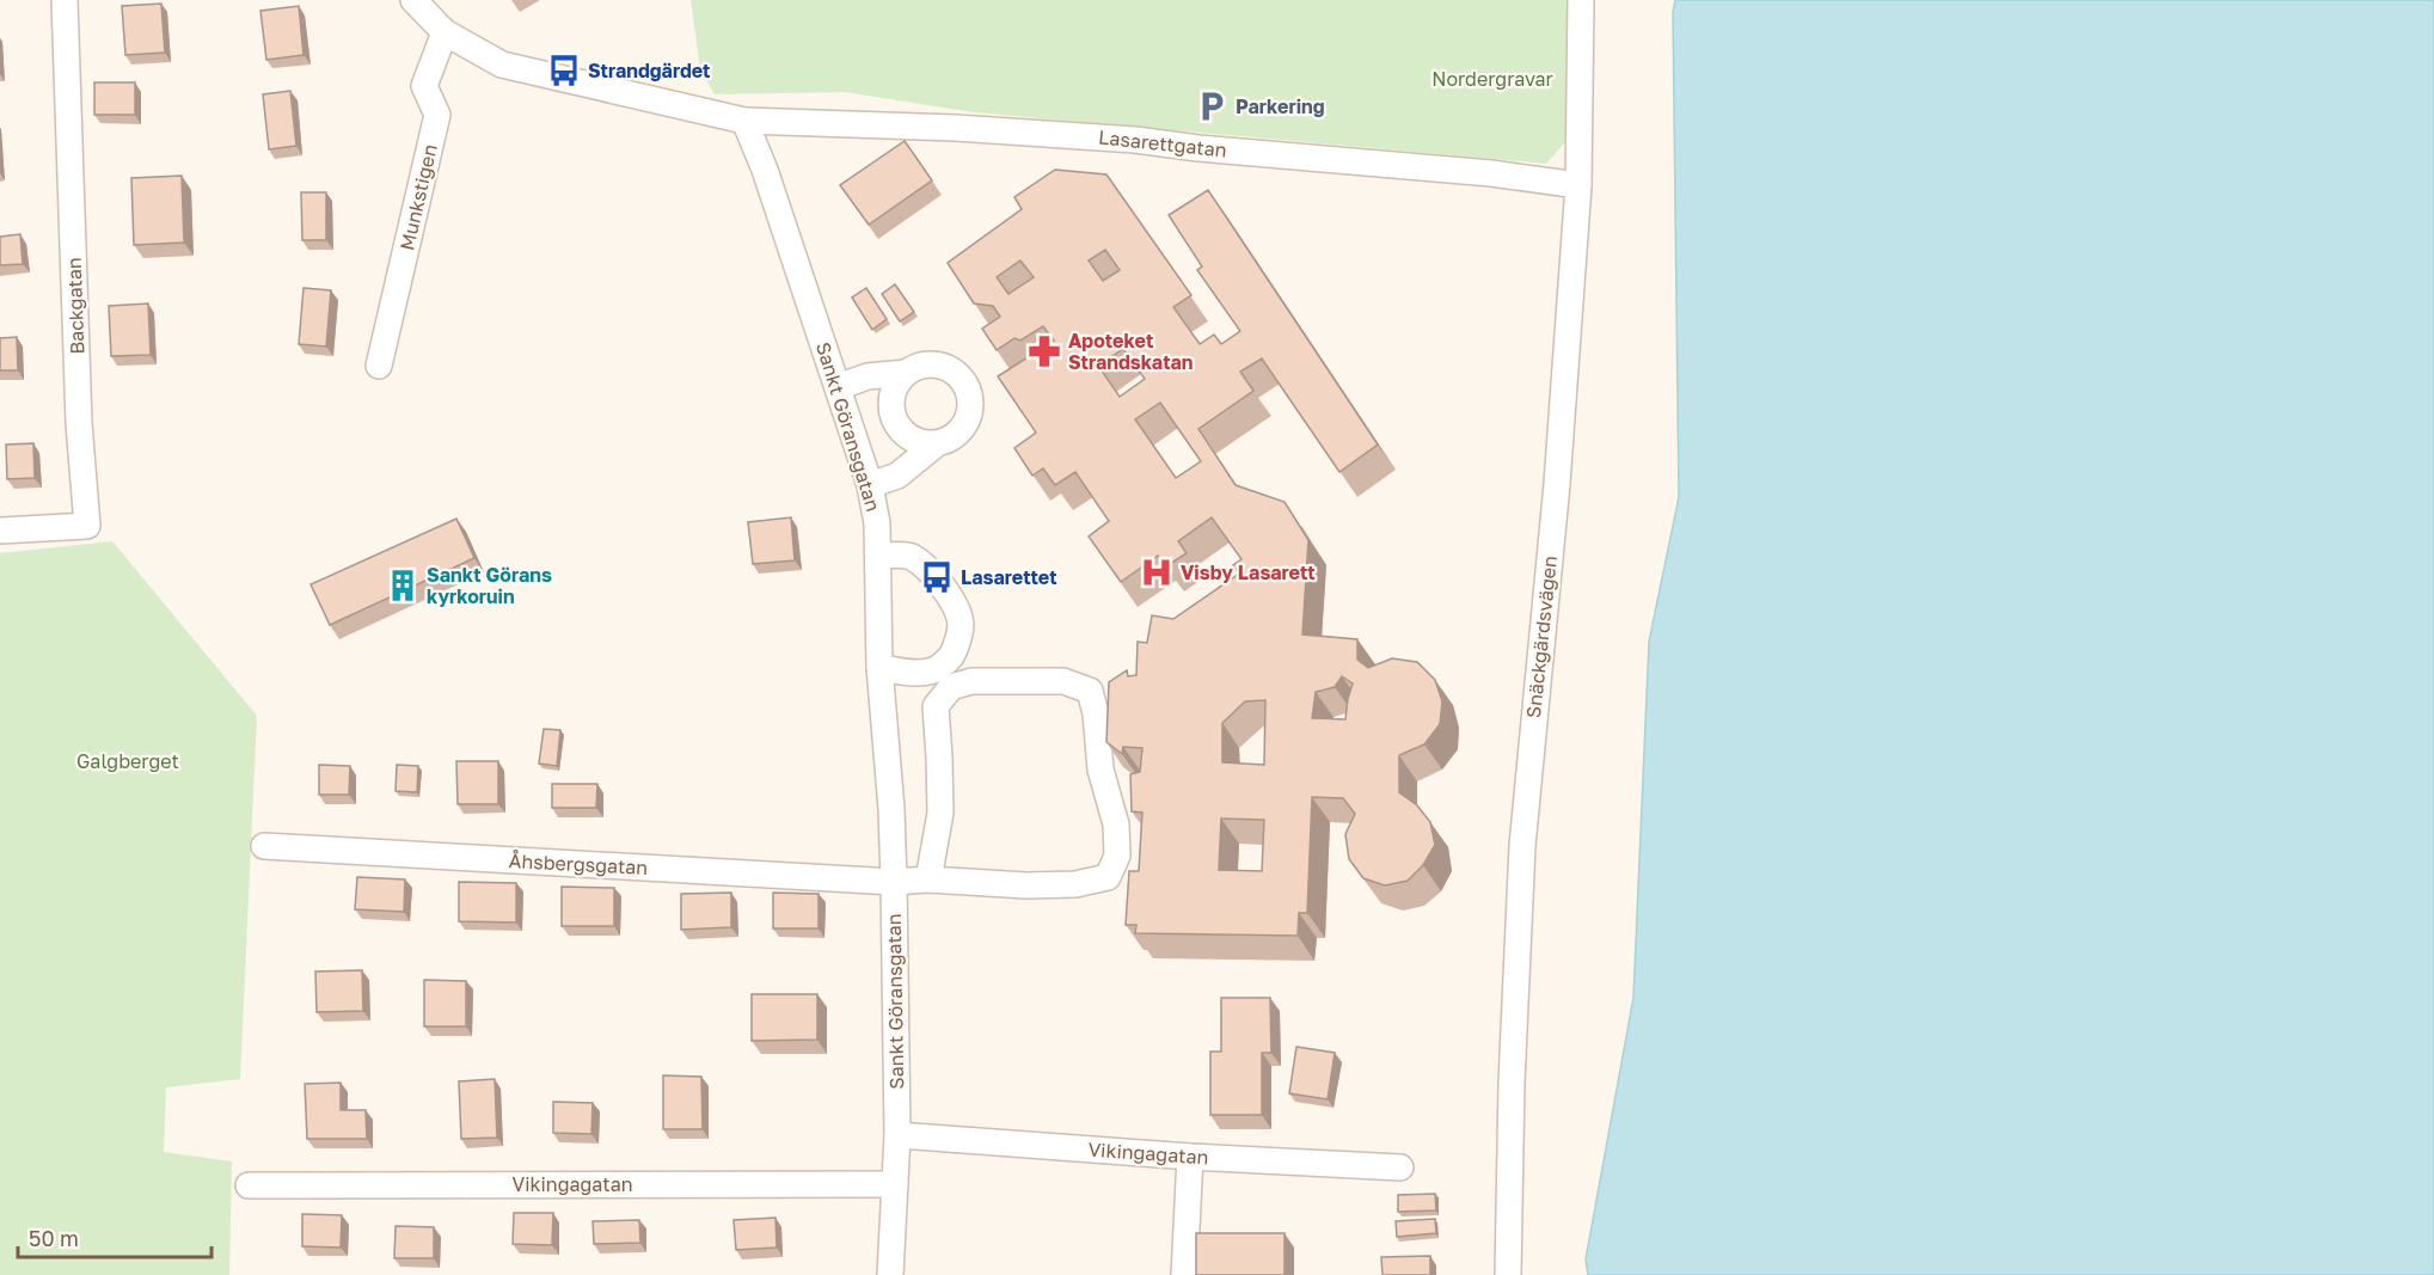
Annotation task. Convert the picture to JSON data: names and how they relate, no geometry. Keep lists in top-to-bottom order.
{
  "streets": {
    "street": [
      "Lasarettgatan",
      "Munkstigen",
      "Backgatan",
      "Sankt Göransgatan",
      "Snäckgärdsvägen",
      "Åhsbergsgatan",
      "Vikingagatan"
    ]
  },
  "crossings": [
    ["Lasarettgatan", "Sankt Göransgatan"],
    ["Lasarettgatan", "Snäckgärdsvägen"],
    ["Sankt Göransgatan", "Åhsbergsgatan"],
    ["Sankt Göransgatan", "Vikingagatan"]
  ],
  "parks": ["Nordergravar", "Galgberget"],
  "places": {
    "bus stop": ["Strandgärdet", "Lasarettet"],
    "parking": ["Parkering"],
    "pharmacy": ["Apoteket Strandskatan"],
    "hospital": ["Visby Lasarett"],
    "building": ["Sankt Görans kyrkoruin"]
  },
  "scale_bar": "50 m"
}
